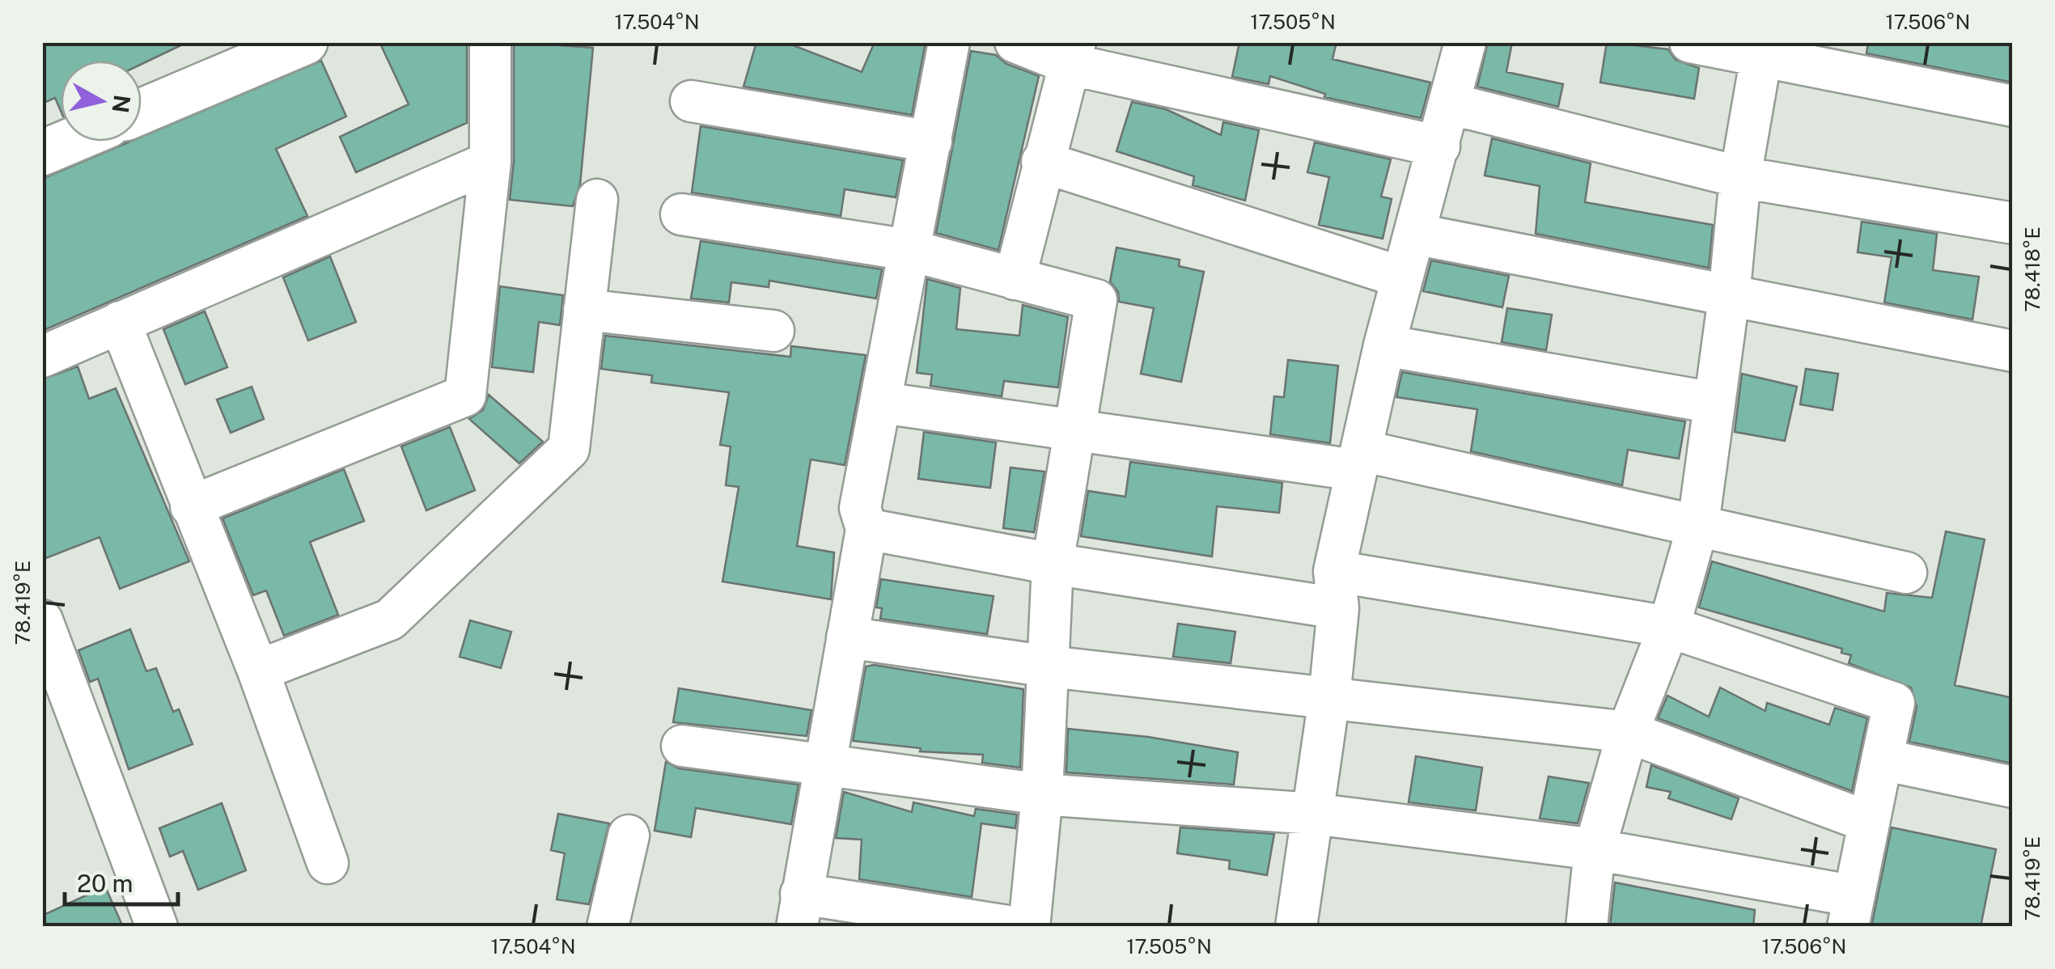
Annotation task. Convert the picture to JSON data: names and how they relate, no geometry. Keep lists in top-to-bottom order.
{
  "scale_bar": "20 m",
  "north": "right",
  "coordinates": [
    "17.504°N",
    "17.505°N",
    "17.506°N",
    "78.418°E",
    "78.419°E"
  ]
}
